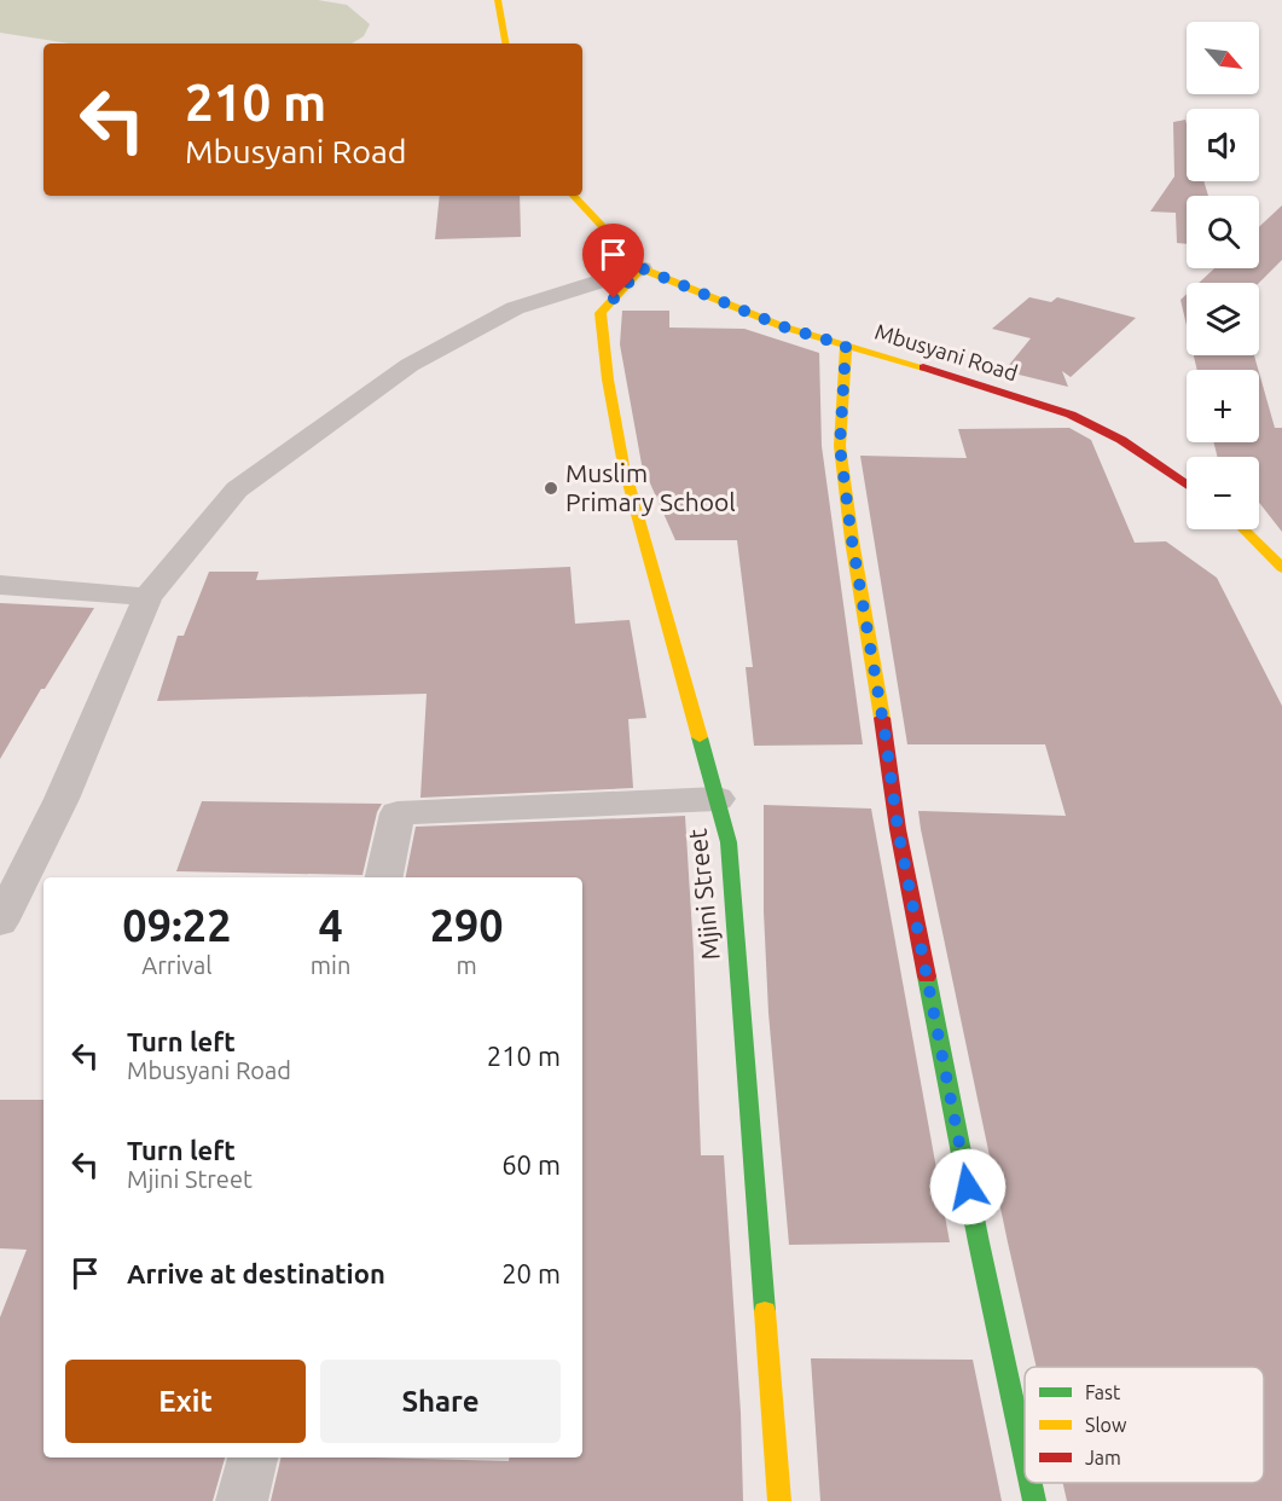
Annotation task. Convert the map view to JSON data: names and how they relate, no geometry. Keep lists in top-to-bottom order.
{
  "streets": {
    "street": ["Mbusyani Road", "Mjini Street"]
  },
  "crossings": [
    ["Mbusyani Road", "Mjini Street"]
  ],
  "places": ["Muslim Primary School"],
  "legend": ["Fast", "Slow", "Jam"],
  "north": "bottom right",
  "page": {
    "map_buttons": ["+", "−"],
    "turn": ["210 m", "Mbusyani Road"],
    "eta": [
      "09:22",
      "Arrival",
      "4",
      "min",
      "290",
      "m"
    ],
    "list": [
      {
        "name": "Turn left",
        "note": "Mbusyani Road",
        "value": "210 m"
      },
      {
        "name": "Turn left",
        "note": "Mjini Street",
        "value": "60 m"
      },
      {
        "name": "Arrive at destination",
        "value": "20 m"
      }
    ],
    "buttons": ["Exit", "Share"]
  }
}
